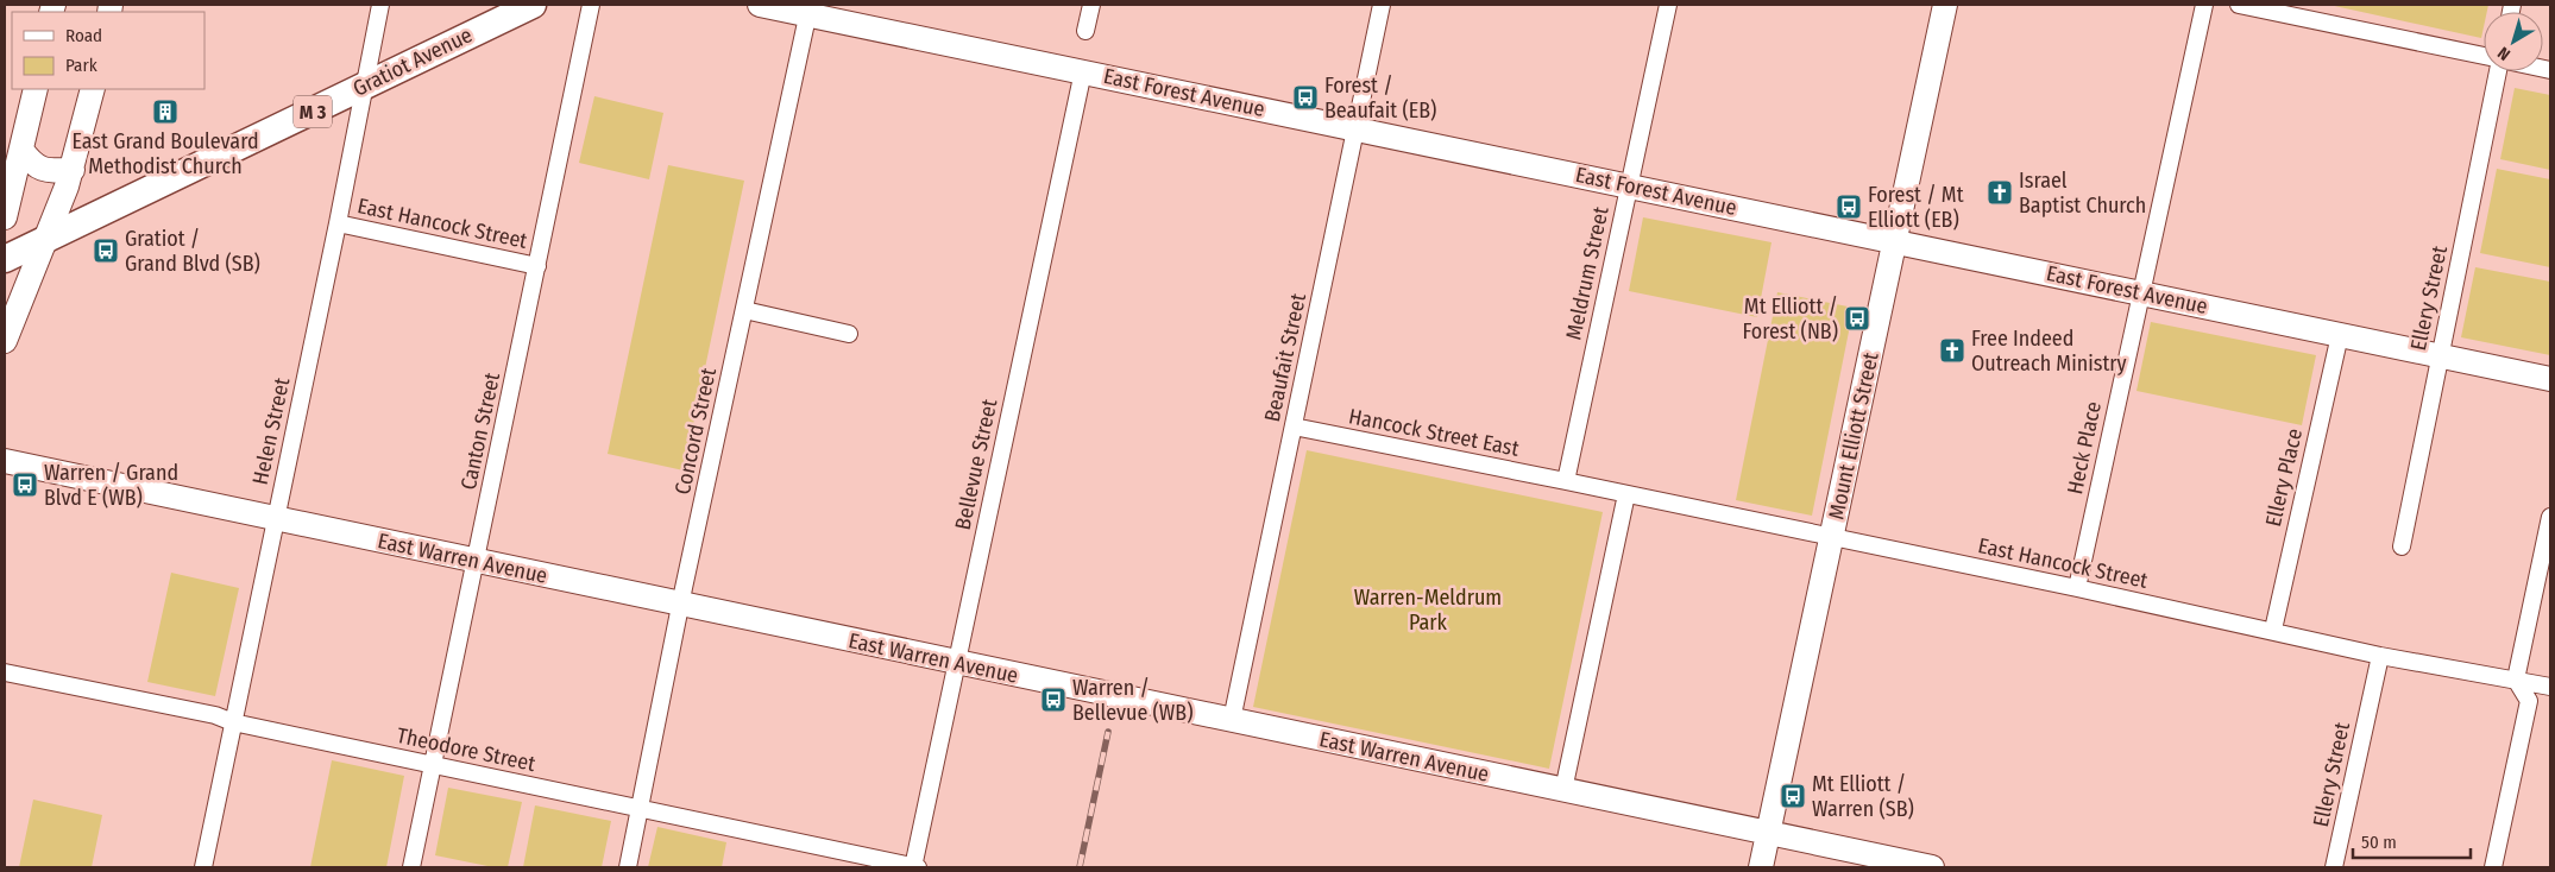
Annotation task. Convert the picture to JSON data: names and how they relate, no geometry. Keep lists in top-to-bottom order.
{
  "streets": {
    "main road": [
      "Gratiot Avenue",
      "East Forest Avenue",
      "M 3",
      "Mount Elliott Street",
      "East Warren Avenue"
    ],
    "street": [
      "East Hancock Street",
      "Meldrum Street",
      "Ellery Street",
      "Beaufait Street",
      "Helen Street",
      "Canton Street",
      "Concord Street",
      "Hancock Street East",
      "Heck Place",
      "Bellevue Street",
      "Ellery Place",
      "Theodore Street"
    ]
  },
  "crossings": [
    ["Gratiot Avenue", "Helen Street"],
    ["East Forest Avenue", "Meldrum Street"],
    ["East Forest Avenue", "Ellery Street"],
    ["East Forest Avenue", "Beaufait Street"],
    ["East Forest Avenue", "Concord Street"],
    ["East Forest Avenue", "Mount Elliott Street"],
    ["East Forest Avenue", "Heck Place"],
    ["East Forest Avenue", "Bellevue Street"],
    ["East Forest Avenue", "Ellery Place"],
    ["East Hancock Street", "Meldrum Street"],
    ["East Hancock Street", "Ellery Street"],
    ["East Hancock Street", "Helen Street"],
    ["East Hancock Street", "Canton Street"],
    ["East Hancock Street", "Hancock Street East"],
    ["East Hancock Street", "Mount Elliott Street"],
    ["East Hancock Street", "Heck Place"],
    ["East Hancock Street", "Ellery Place"],
    ["Meldrum Street", "Hancock Street East"],
    ["Beaufait Street", "Hancock Street East"],
    ["Beaufait Street", "East Warren Avenue"],
    ["Helen Street", "East Warren Avenue"],
    ["Helen Street", "Theodore Street"],
    ["Canton Street", "East Warren Avenue"],
    ["Canton Street", "Theodore Street"],
    ["Concord Street", "East Warren Avenue"],
    ["Concord Street", "Theodore Street"],
    ["Mount Elliott Street", "East Warren Avenue"],
    ["Bellevue Street", "East Warren Avenue"],
    ["Bellevue Street", "Theodore Street"]
  ],
  "parks": ["Warren-Meldrum Park"],
  "places": {
    "bus stop": [
      "Forest / Beaufait (EB)",
      "Forest / Mt Elliott (EB)",
      "Gratiot / Grand Blvd (SB)",
      "Mt Elliott / Forest (NB)",
      "Warren / Grand Blvd E (WB)",
      "Warren / Bellevue (WB)",
      "Mt Elliott / Warren (SB)"
    ],
    "building": ["East Grand Boulevard Methodist Church"],
    "church": ["Israel Baptist Church", "Free Indeed Outreach Ministry"]
  },
  "legend": ["Road", "Park"],
  "scale_bar": "50 m",
  "north": "bottom left"
}
